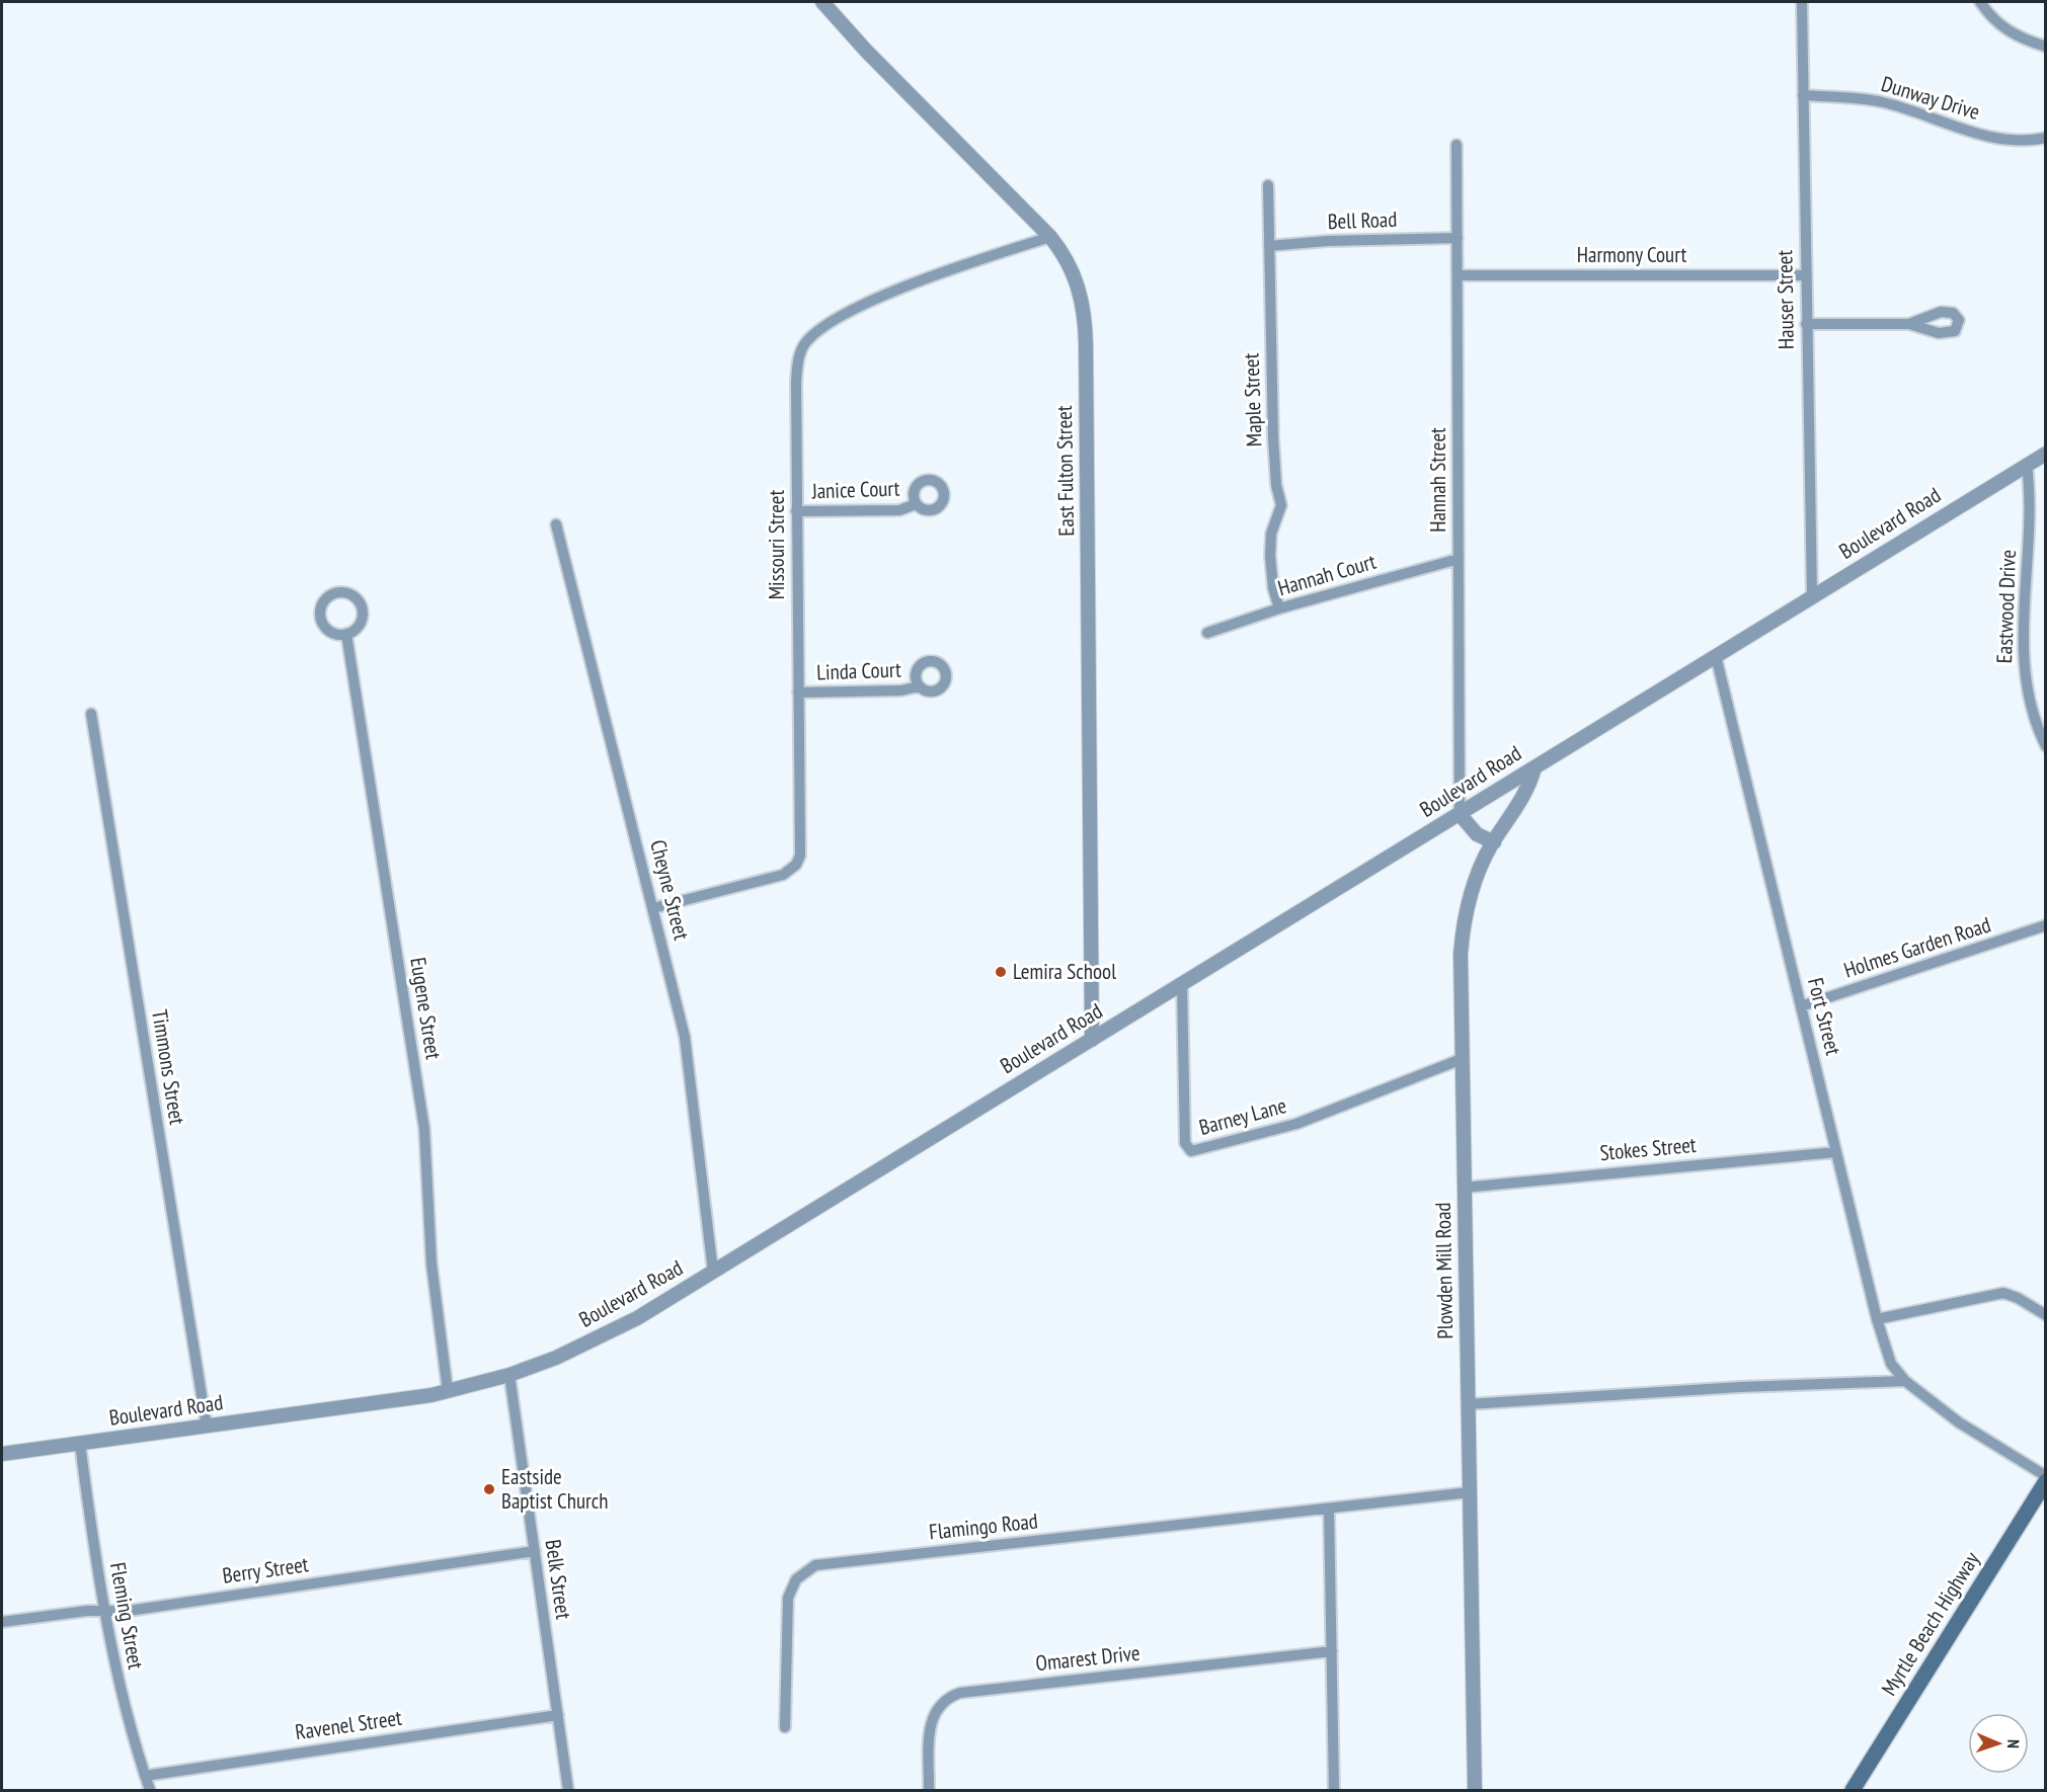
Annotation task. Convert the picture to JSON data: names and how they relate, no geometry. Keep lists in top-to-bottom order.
{
  "streets": {
    "main road": ["Myrtle Beach Highway"],
    "street": [
      "Dunway Drive",
      "Bell Road",
      "Harmony Court",
      "Hauser Street",
      "Maple Street",
      "East Fulton Street",
      "Hannah Street",
      "Janice Court",
      "Boulevard Road",
      "Missouri Street",
      "Hannah Court",
      "Eastwood Drive",
      "Linda Court",
      "Cheyne Street",
      "Holmes Garden Road",
      "Eugene Street",
      "Fort Street",
      "Timmons Street",
      "Barney Lane",
      "Stokes Street",
      "Plowden Mill Road",
      "Flamingo Road",
      "Berry Street",
      "Belk Street",
      "Fleming Street",
      "Omarest Drive",
      "Ravenel Street"
    ]
  },
  "crossings": [
    ["Dunway Drive", "Hauser Street"],
    ["Bell Road", "Maple Street"],
    ["Bell Road", "Hannah Street"],
    ["Harmony Court", "Hauser Street"],
    ["Harmony Court", "Hannah Street"],
    ["Hauser Street", "Boulevard Road"],
    ["Maple Street", "Hannah Court"],
    ["East Fulton Street", "Boulevard Road"],
    ["East Fulton Street", "Missouri Street"],
    ["Hannah Street", "Boulevard Road"],
    ["Hannah Street", "Hannah Court"],
    ["Janice Court", "Missouri Street"],
    ["Boulevard Road", "Eastwood Drive"],
    ["Boulevard Road", "Cheyne Street"],
    ["Boulevard Road", "Eugene Street"],
    ["Boulevard Road", "Fort Street"],
    ["Boulevard Road", "Timmons Street"],
    ["Boulevard Road", "Barney Lane"],
    ["Boulevard Road", "Plowden Mill Road"],
    ["Boulevard Road", "Belk Street"],
    ["Boulevard Road", "Fleming Street"],
    ["Missouri Street", "Linda Court"],
    ["Missouri Street", "Cheyne Street"],
    ["Holmes Garden Road", "Fort Street"],
    ["Fort Street", "Stokes Street"],
    ["Fort Street", "Myrtle Beach Highway"],
    ["Barney Lane", "Plowden Mill Road"],
    ["Stokes Street", "Plowden Mill Road"],
    ["Plowden Mill Road", "Flamingo Road"],
    ["Berry Street", "Belk Street"],
    ["Berry Street", "Fleming Street"],
    ["Belk Street", "Ravenel Street"],
    ["Fleming Street", "Ravenel Street"]
  ],
  "places": ["Lemira School", "Eastside Baptist Church"],
  "north": "right"
}
